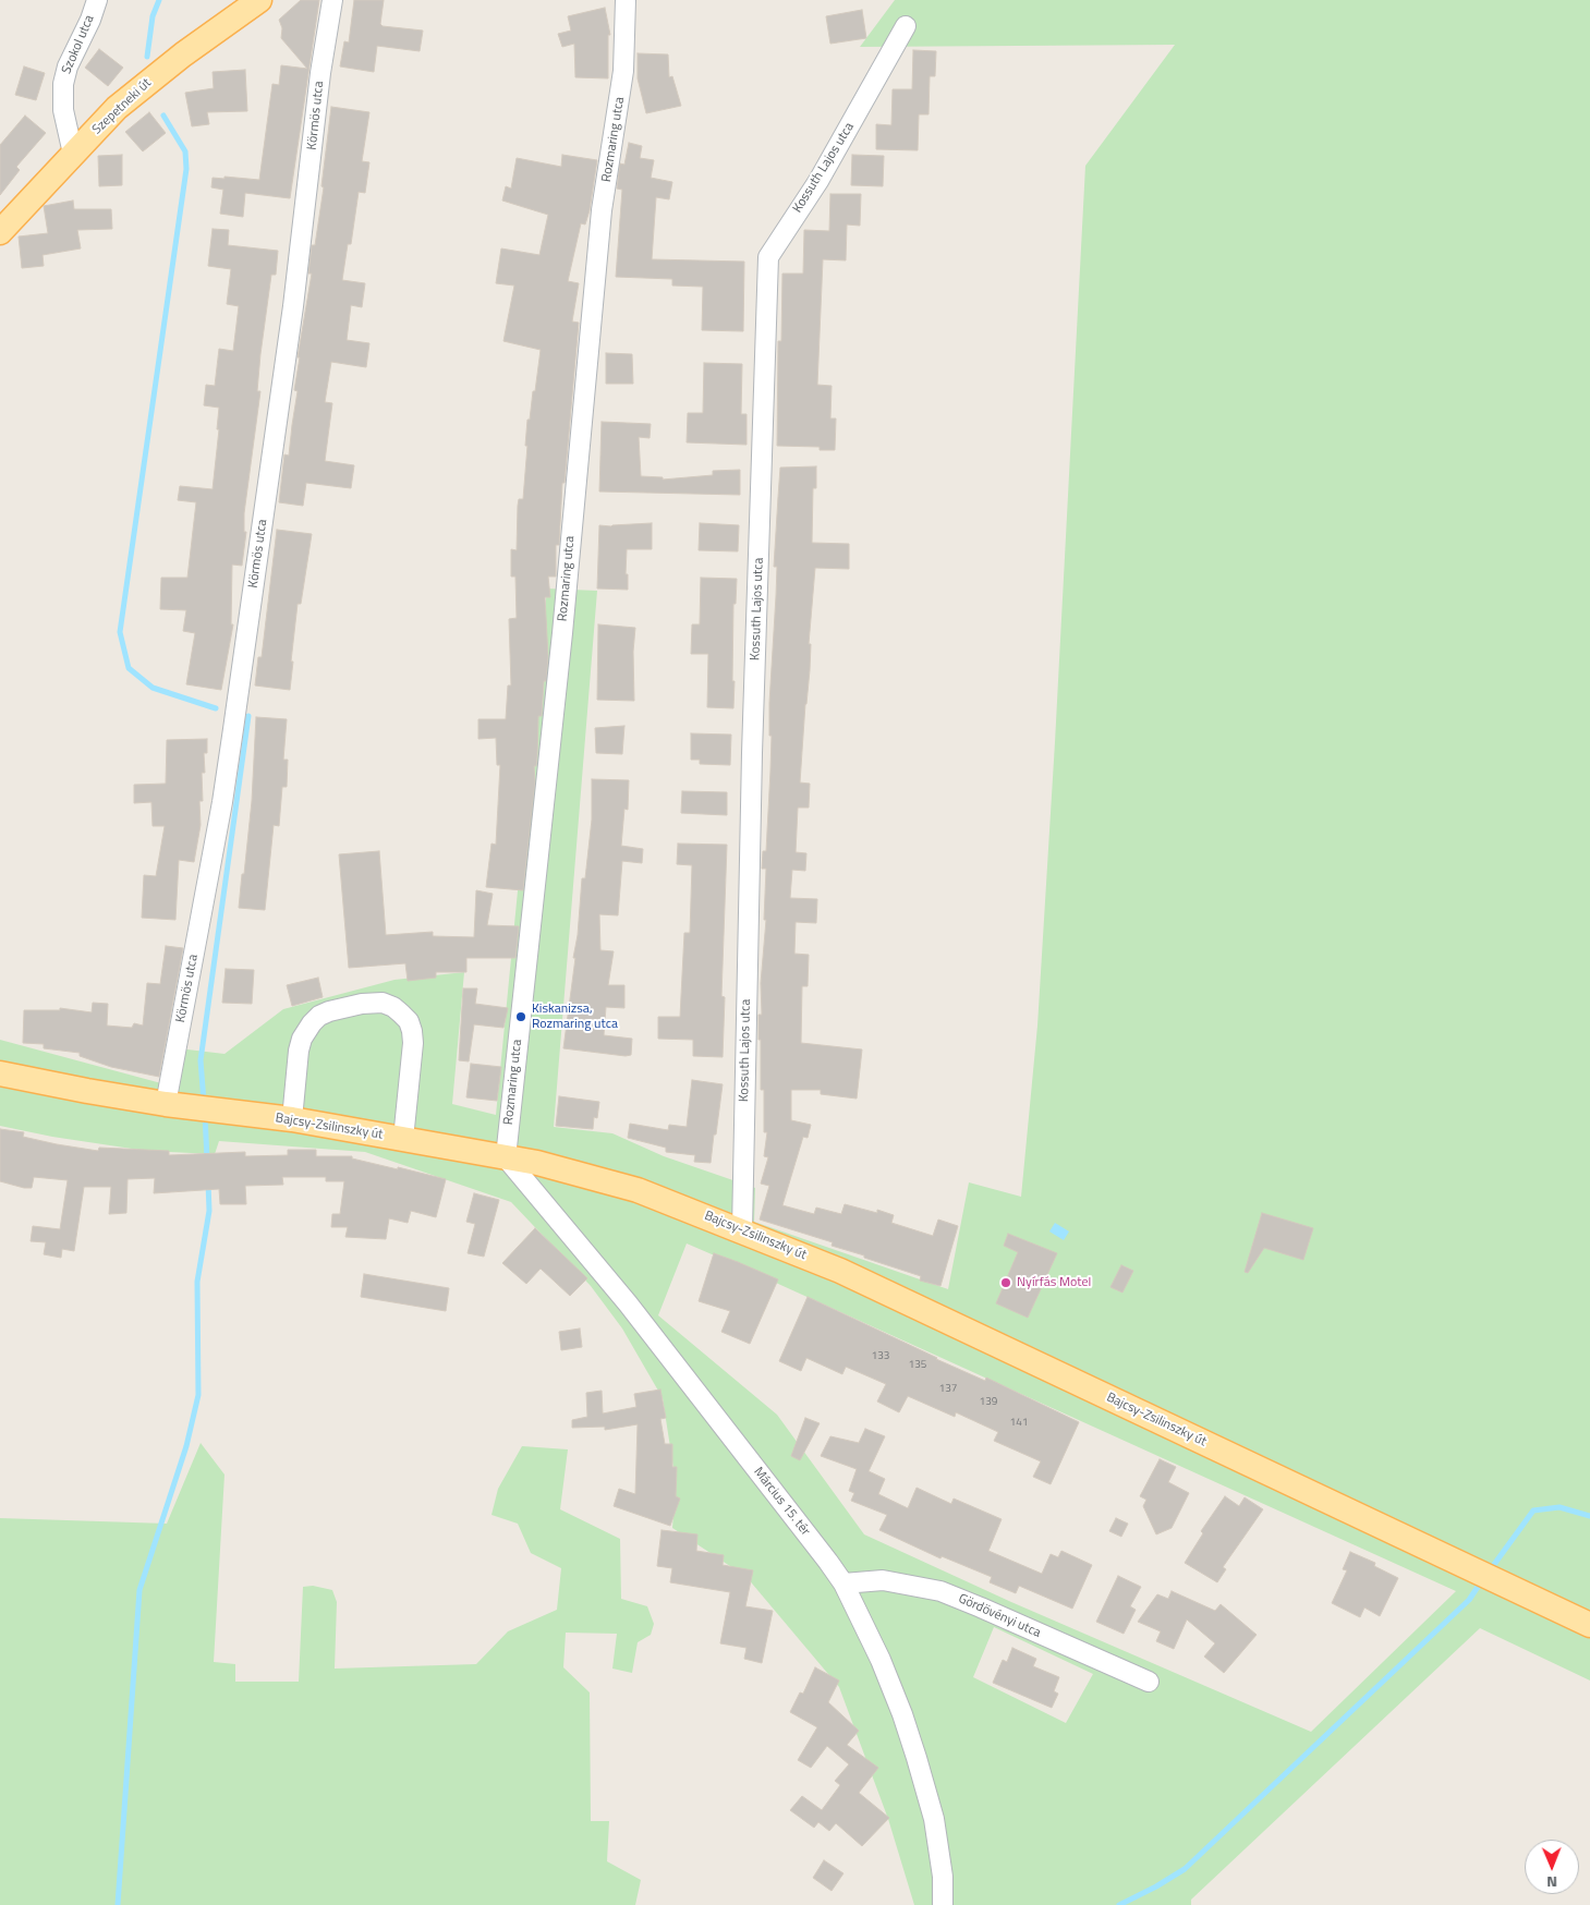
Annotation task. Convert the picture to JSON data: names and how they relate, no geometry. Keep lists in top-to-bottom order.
{
  "streets": {
    "main road": ["Szepetneki út", "Bajcsy-Zsilinszky út"],
    "street": [
      "Szokol utca",
      "Körmös utca",
      "Rozmaring utca",
      "Kossuth Lajos utca",
      "Március 15. tér",
      "Gördövényi utca"
    ]
  },
  "crossings": [
    ["Szokol utca", "Szepetneki út"],
    ["Körmös utca", "Bajcsy-Zsilinszky út"],
    ["Rozmaring utca", "Bajcsy-Zsilinszky út"],
    ["Rozmaring utca", "Március 15. tér"],
    ["Kossuth Lajos utca", "Bajcsy-Zsilinszky út"],
    ["Bajcsy-Zsilinszky út", "Március 15. tér"],
    ["Március 15. tér", "Gördövényi utca"]
  ],
  "places": ["Kiskanizsa, Rozmaring utca", "Nyírfás Motel"],
  "house_numbers": [
    "133",
    "135",
    "137",
    "139",
    "141"
  ],
  "north": "bottom"
}
